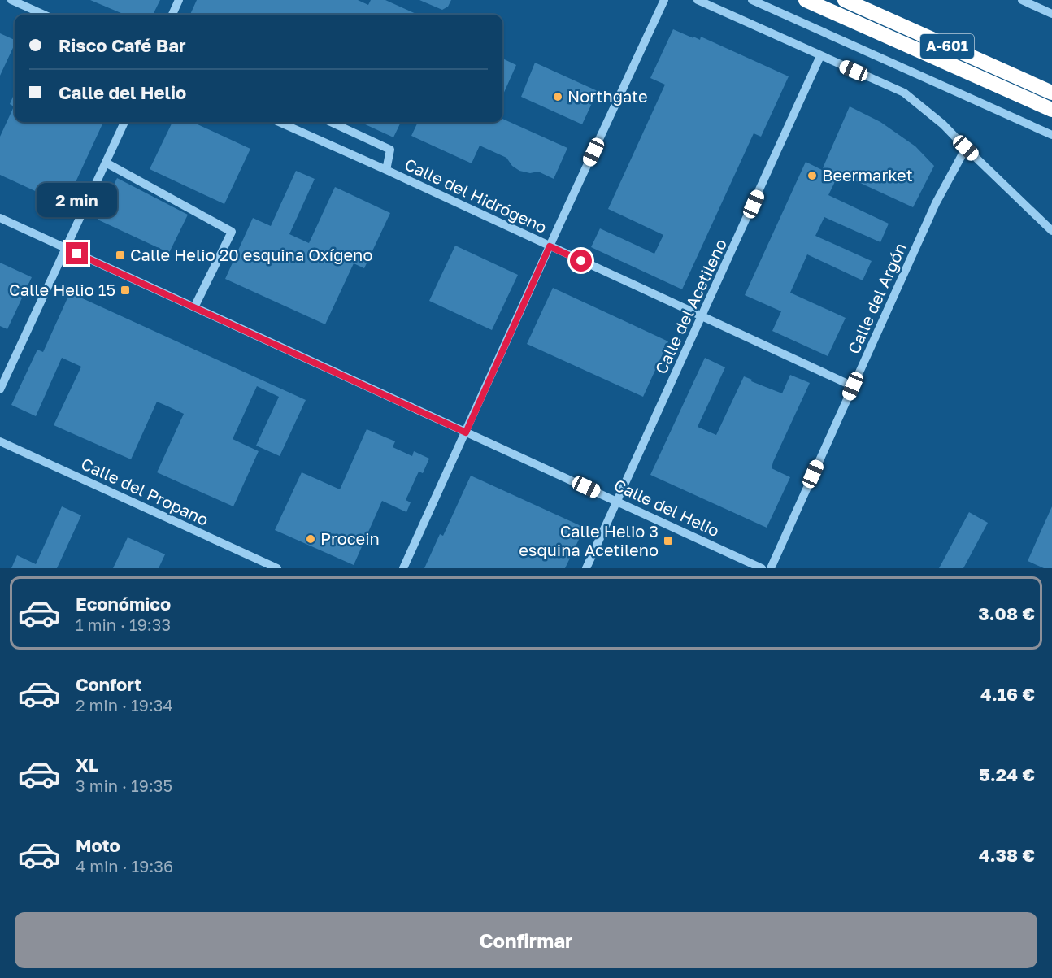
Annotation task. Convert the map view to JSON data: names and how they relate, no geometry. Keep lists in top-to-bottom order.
{
  "streets": {
    "highway": ["A-601"],
    "street": [
      "Calle del Hidrógeno",
      "Calle del Argón",
      "Calle del Acetileno",
      "Calle del Propano",
      "Calle del Helio"
    ]
  },
  "crossings": [
    ["Calle del Hidrógeno", "Calle del Argón"],
    ["Calle del Hidrógeno", "Calle del Acetileno"],
    ["Calle del Acetileno", "Calle del Helio"]
  ],
  "places": {
    "other": ["Northgate", "Beermarket", "Procein"],
    "transit": ["Calle Helio 20 esquina Oxígeno", "Calle Helio 15", "Calle Helio 3 esquina Acetileno"]
  },
  "page": {
    "banner": ["Risco Café Bar", "Calle del Helio"],
    "bubble": "2 min",
    "list": [
      {
        "name": "Económico",
        "note": "1 min · 19:33",
        "value": "3.08 €"
      },
      {
        "name": "Confort",
        "note": "2 min · 19:34",
        "value": "4.16 €"
      },
      {
        "name": "XL",
        "note": "3 min · 19:35",
        "value": "5.24 €"
      },
      {
        "name": "Moto",
        "note": "4 min · 19:36",
        "value": "4.38 €"
      }
    ],
    "buttons": "Confirmar"
  }
}
